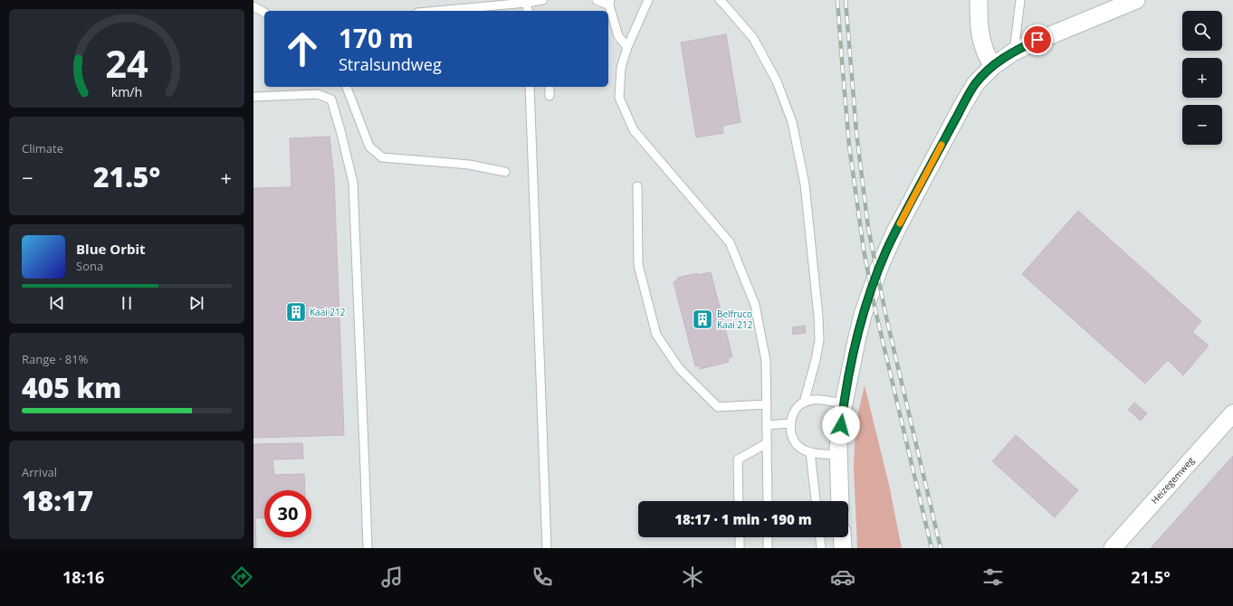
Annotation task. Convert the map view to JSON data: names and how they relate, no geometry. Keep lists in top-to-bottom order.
{
  "streets": {
    "street": ["Heizegemweg"]
  },
  "places": {
    "building": ["Kaai 212", "Belfruco Kaai 212"]
  },
  "page": {
    "map_buttons": ["+", "−"],
    "turn": ["170 m", "Stralsundweg"],
    "tile": [
      "Climate",
      ["Range · 81%", "405 km"],
      ["Arrival", "18:17"]
    ],
    "heat": ["−", "21.5°", "+"],
    "song": ["Blue Orbit", "Sona"],
    "limit": "30",
    "trip": "18:17 · 1 min · 190 m",
    "tabs": ["18:16", "21.5°"],
    "gauge": ["24", "km/h"]
  }
}
